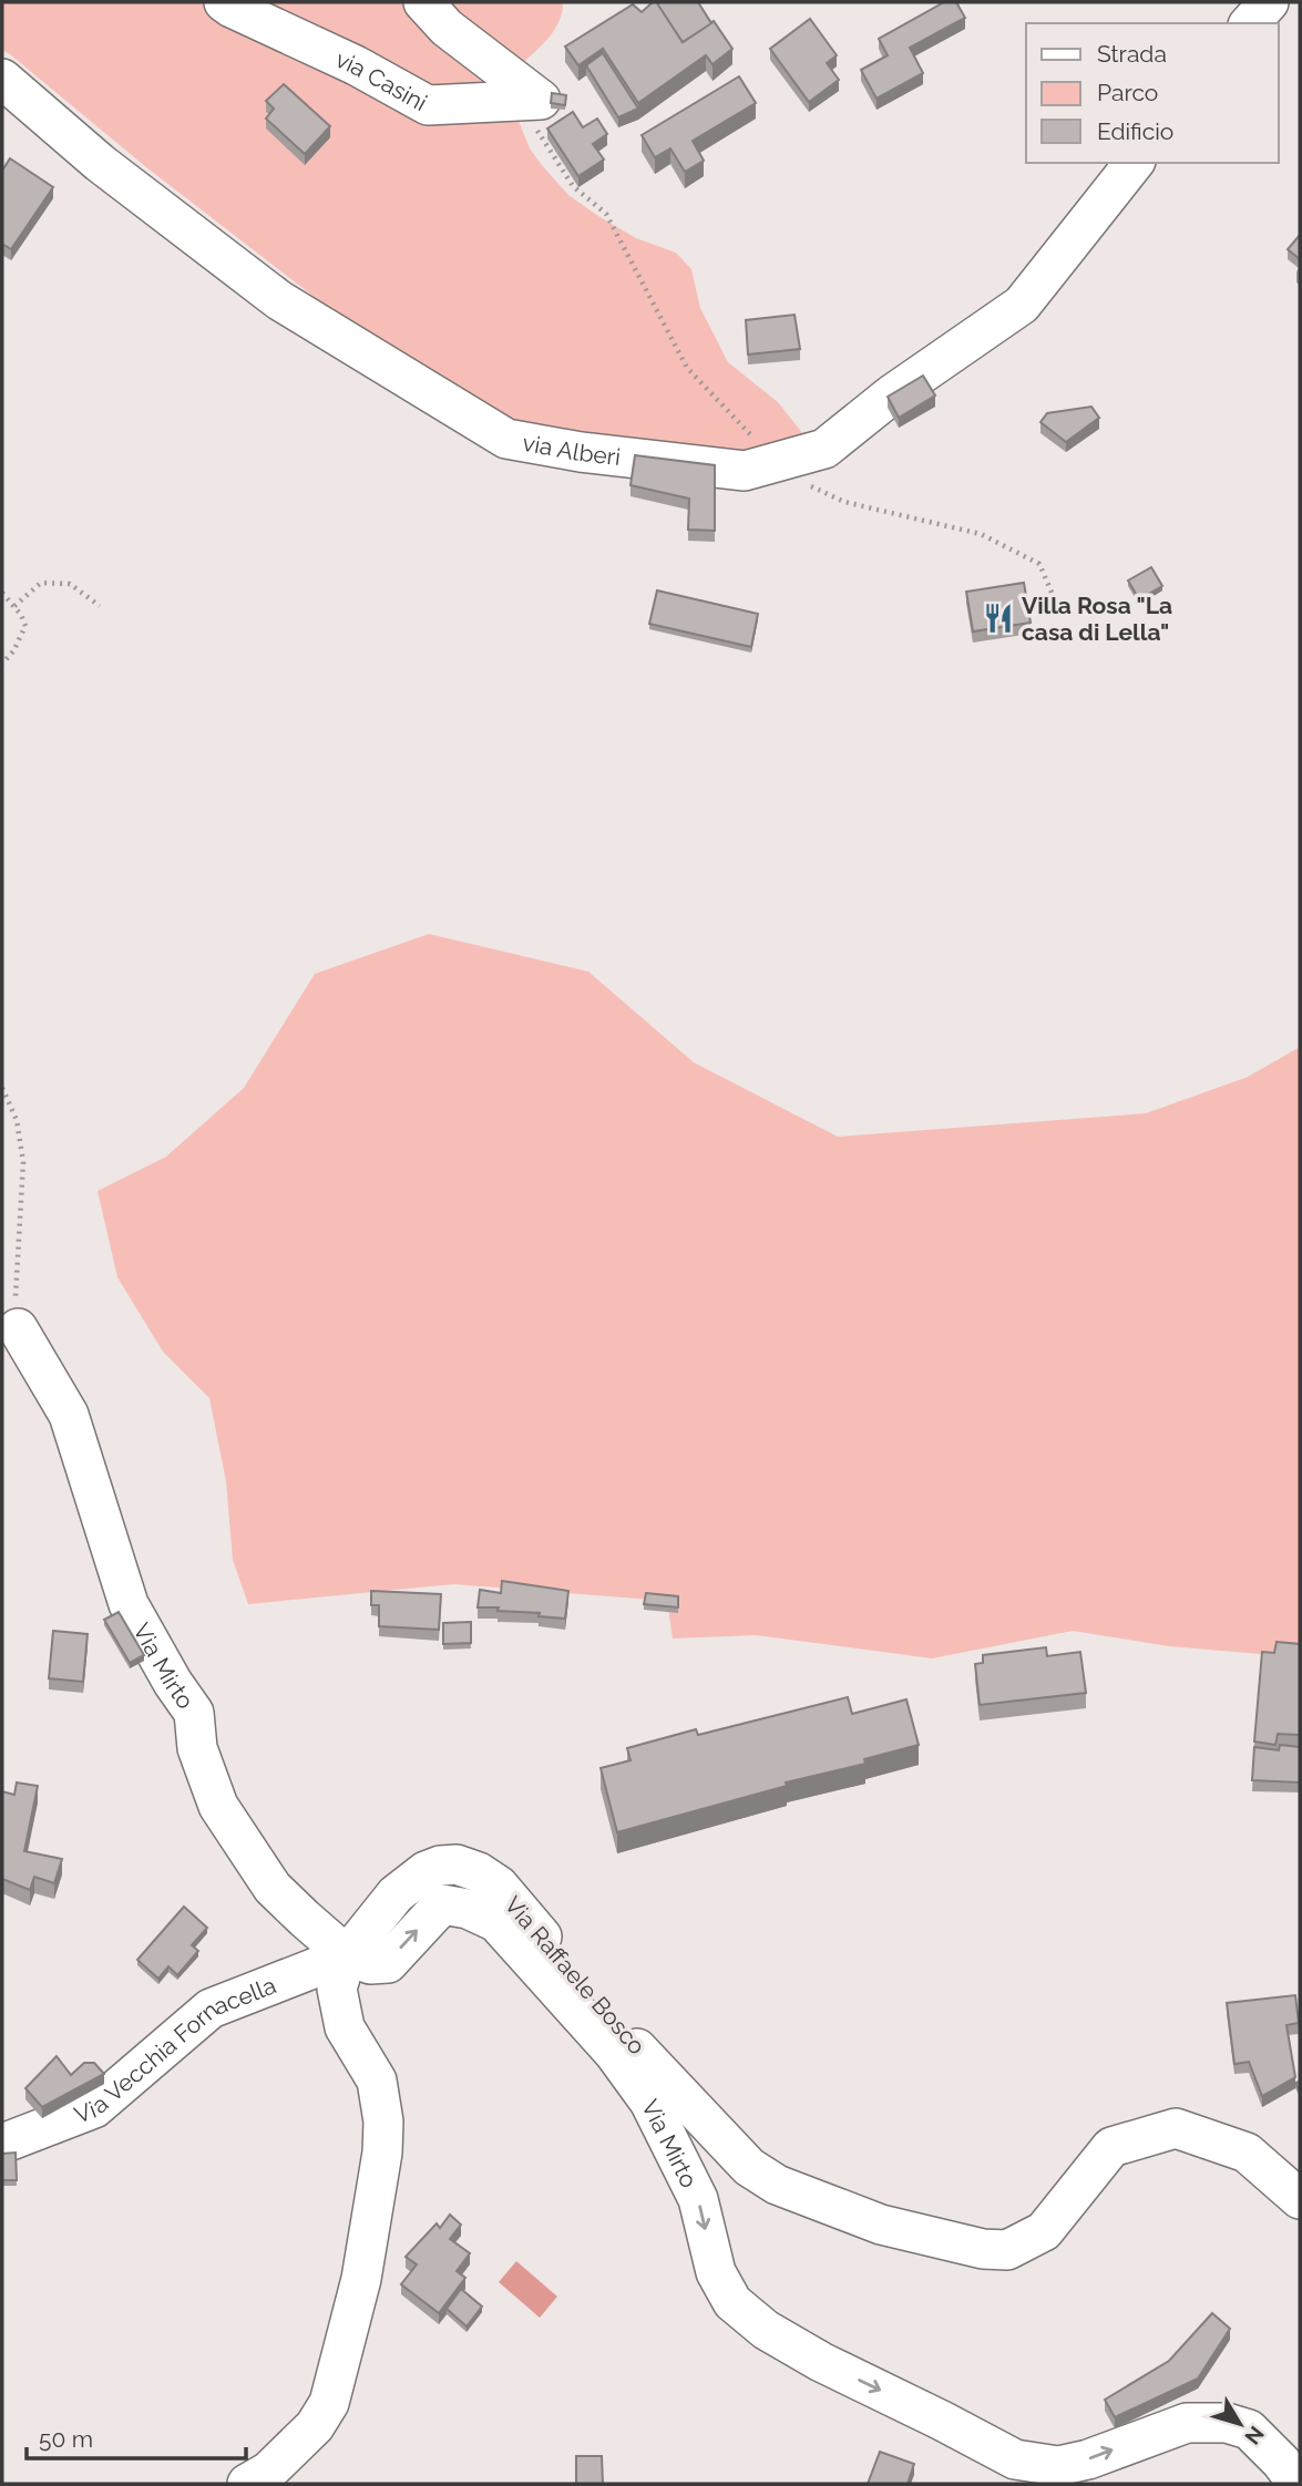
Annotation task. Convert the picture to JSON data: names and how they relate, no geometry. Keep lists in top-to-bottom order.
{
  "streets": {
    "street": [
      "via Casini",
      "via Alberi",
      "Via Mirto",
      "Via Raffaele Bosco",
      "Via Vecchia Fornacella"
    ]
  },
  "crossings": [
    ["Via Mirto", "Via Raffaele Bosco"],
    ["Via Mirto", "Via Vecchia Fornacella"],
    ["Via Raffaele Bosco", "Via Vecchia Fornacella"]
  ],
  "one_way": ["Via Mirto"],
  "places": {
    "restaurant": ["Villa Rosa \"La casa di Lella\""]
  },
  "legend": ["Strada", "Parco", "Edificio"],
  "scale_bar": "50 m",
  "north": "bottom right"
}
